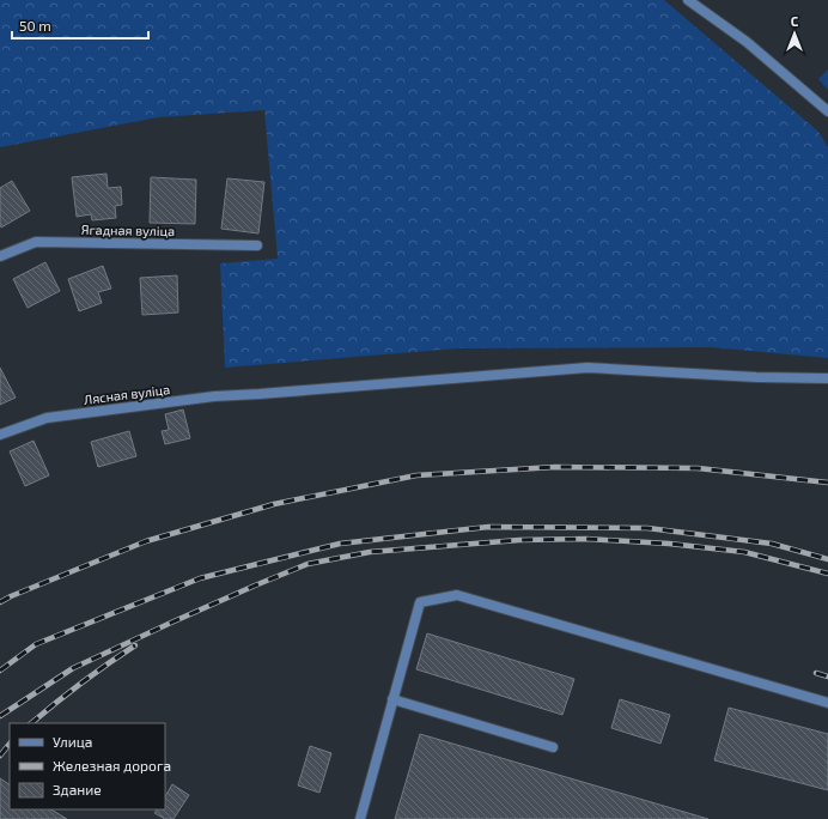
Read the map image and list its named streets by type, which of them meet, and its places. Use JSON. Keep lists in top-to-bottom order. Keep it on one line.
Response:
{"streets":{"street":["Ягадная вуліца","Лясная вуліца"]},"legend":["Улица","Железная дорога","Здание"],"scale_bar":"50 m","north":"top"}
